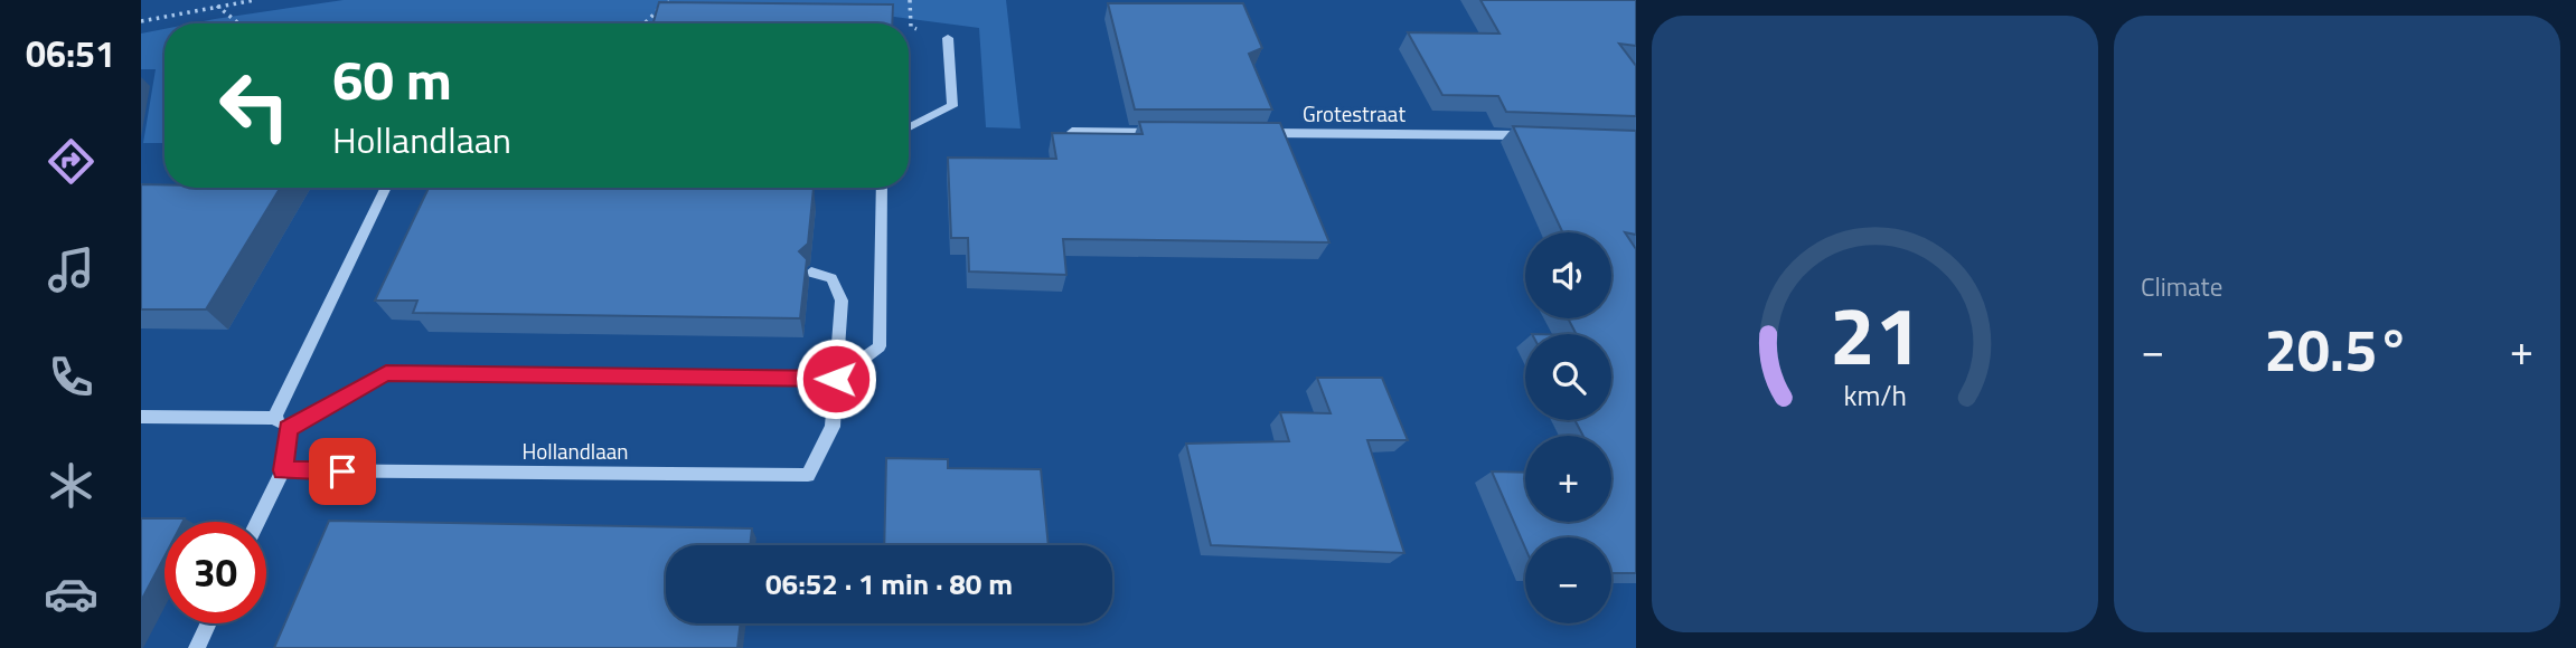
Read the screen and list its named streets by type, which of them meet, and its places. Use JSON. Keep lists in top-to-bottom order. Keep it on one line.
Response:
{"streets":{"street":["Grotestraat","Hollandlaan"]},"page":{"tabs":"06:51","tile":"Climate","turn":["60 m","Hollandlaan"],"map_buttons":["+","−"],"heat":["−","20.5°","+"],"limit":"30","trip":"06:52 · 1 min · 80 m","gauge":["21","km/h"]}}
